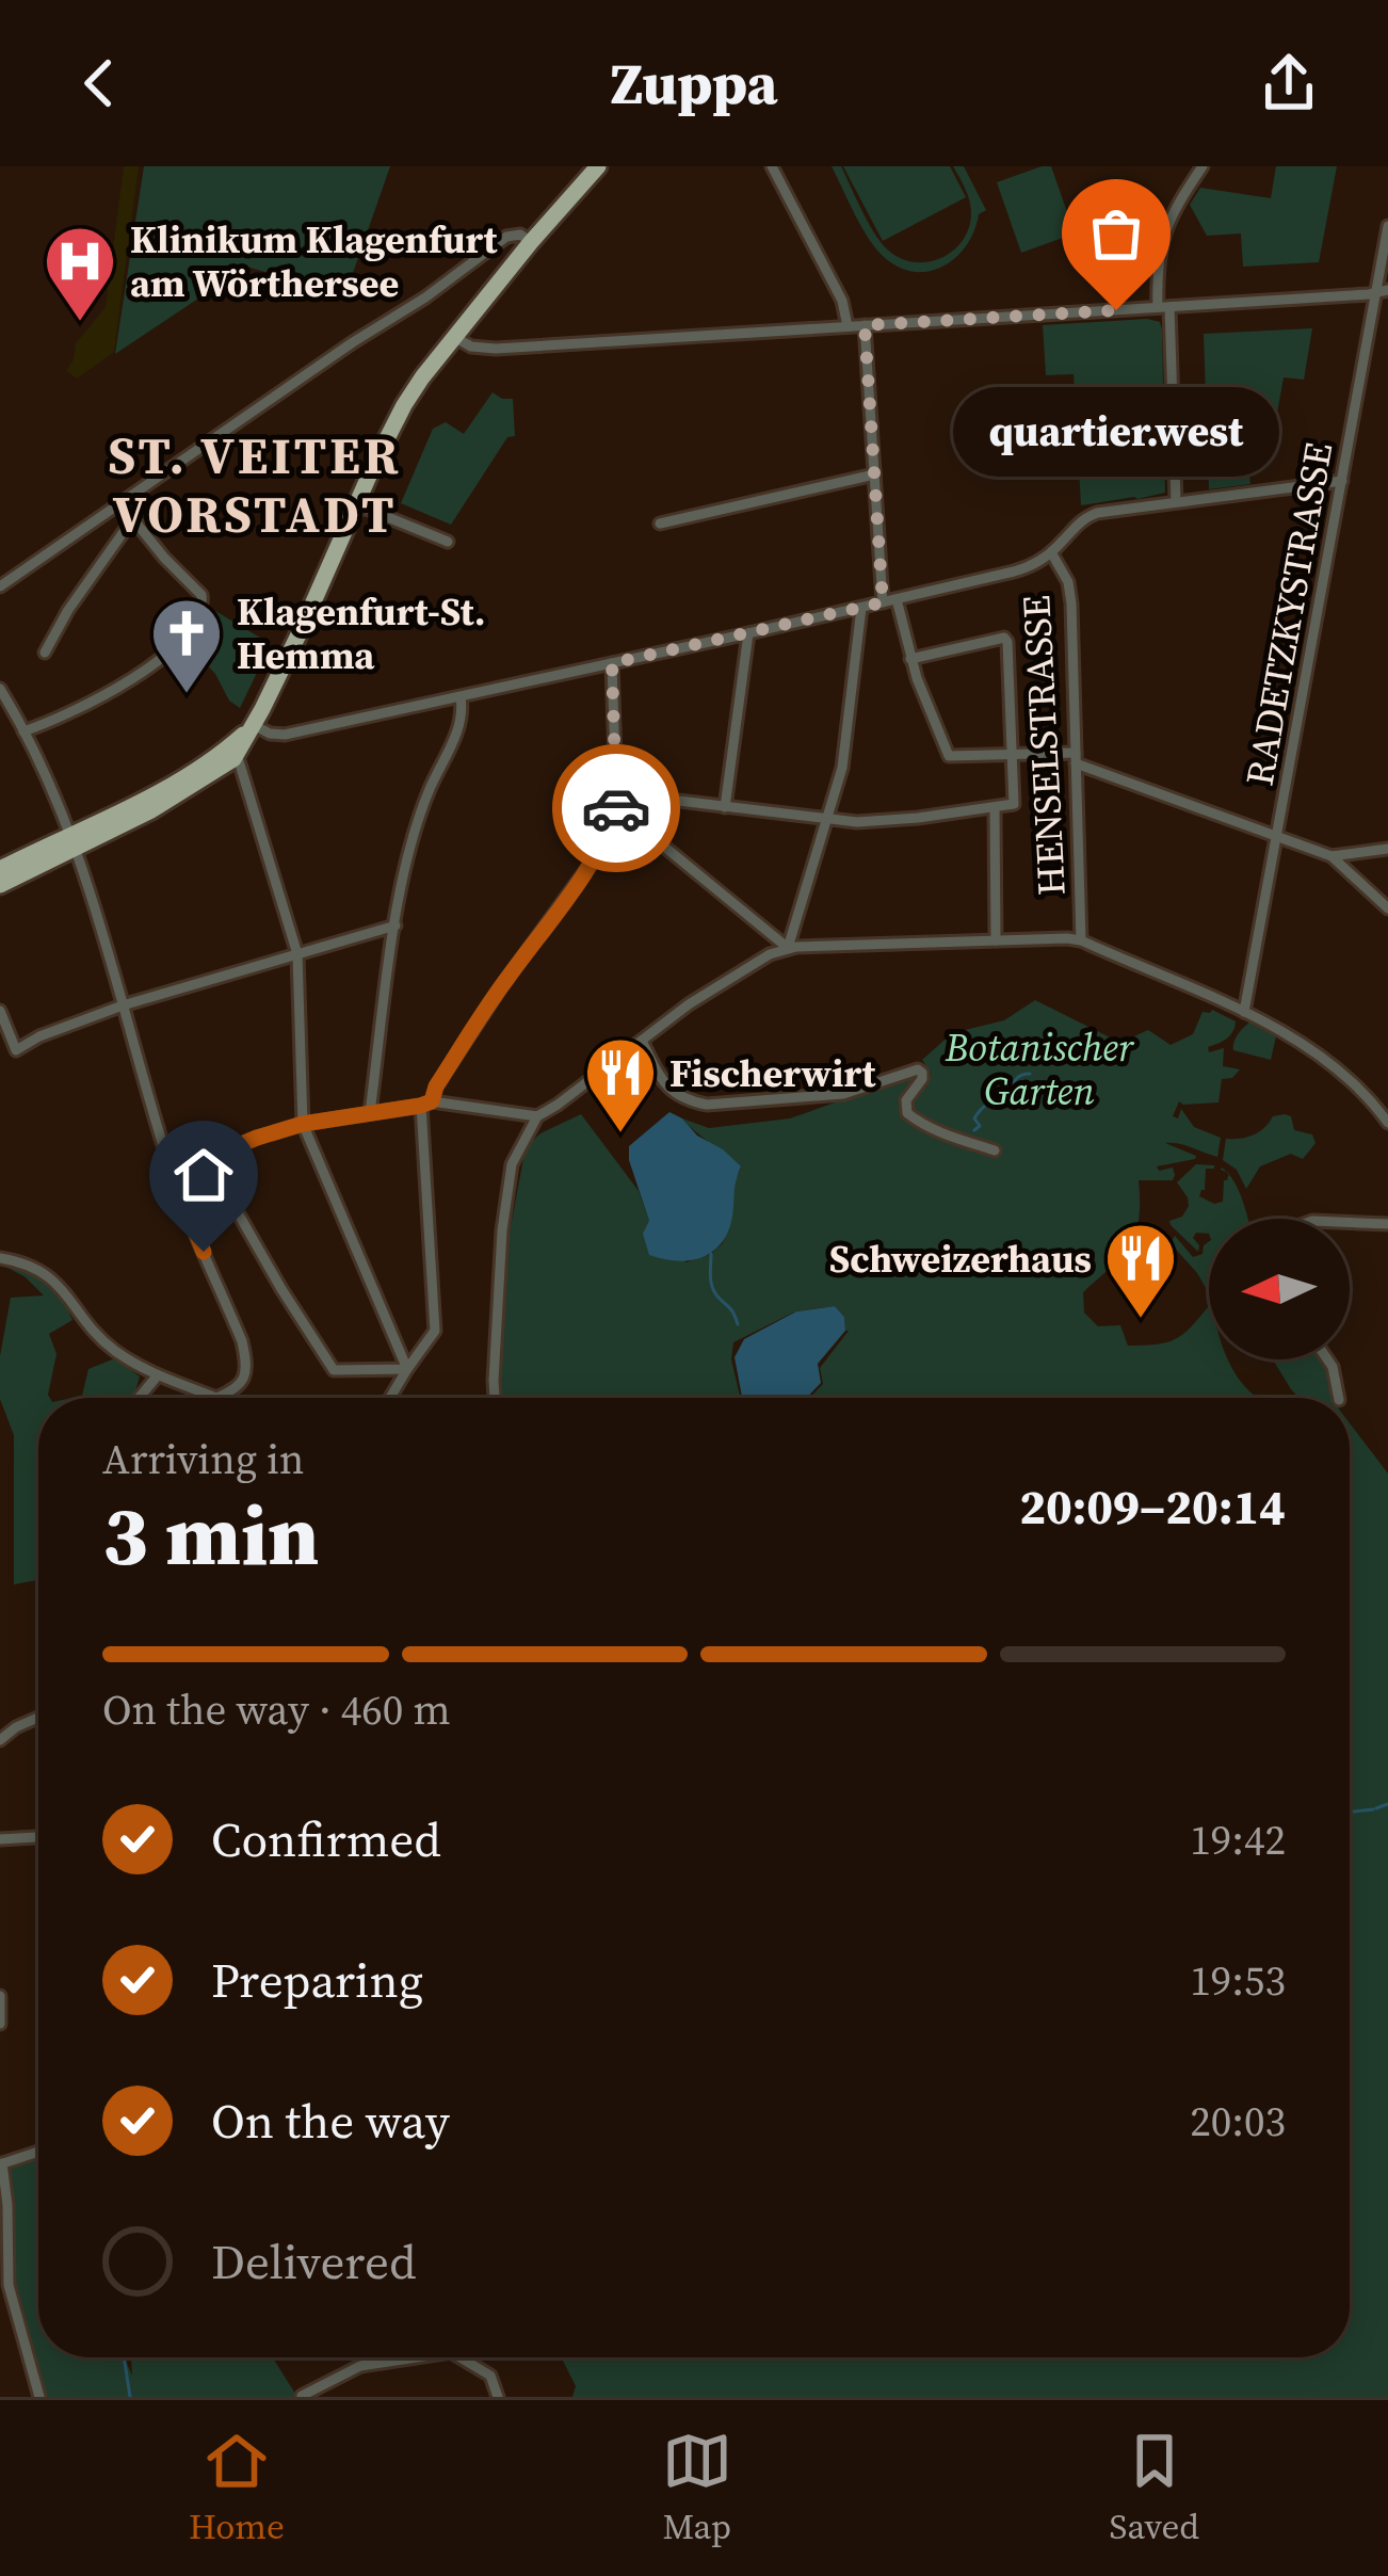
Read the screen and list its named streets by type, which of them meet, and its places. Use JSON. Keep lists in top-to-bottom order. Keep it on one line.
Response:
{"streets":{"street":["RADETZKYSTRASSE","HENSELSTRASSE"]},"districts":["ST. VEITER VORSTADT"],"parks":["Botanischer Garten"],"places":{"other":["quartier.west"],"hospital":["Klinikum Klagenfurt am Wörthersee"],"church":["Klagenfurt-St. Hemma"],"restaurant":["Fischerwirt","Schweizerhaus"]},"north":"left","page":{"header":"Zuppa","bubble":"quartier.west","heading":["3 min","Arriving in","20:09–20:14"],"bar":"On the way · 460 m","list":[["Confirmed","19:42"],["Preparing","19:53"],["On the way","20:03"],"Delivered"],"tabs":["Home","Map","Saved"]}}
